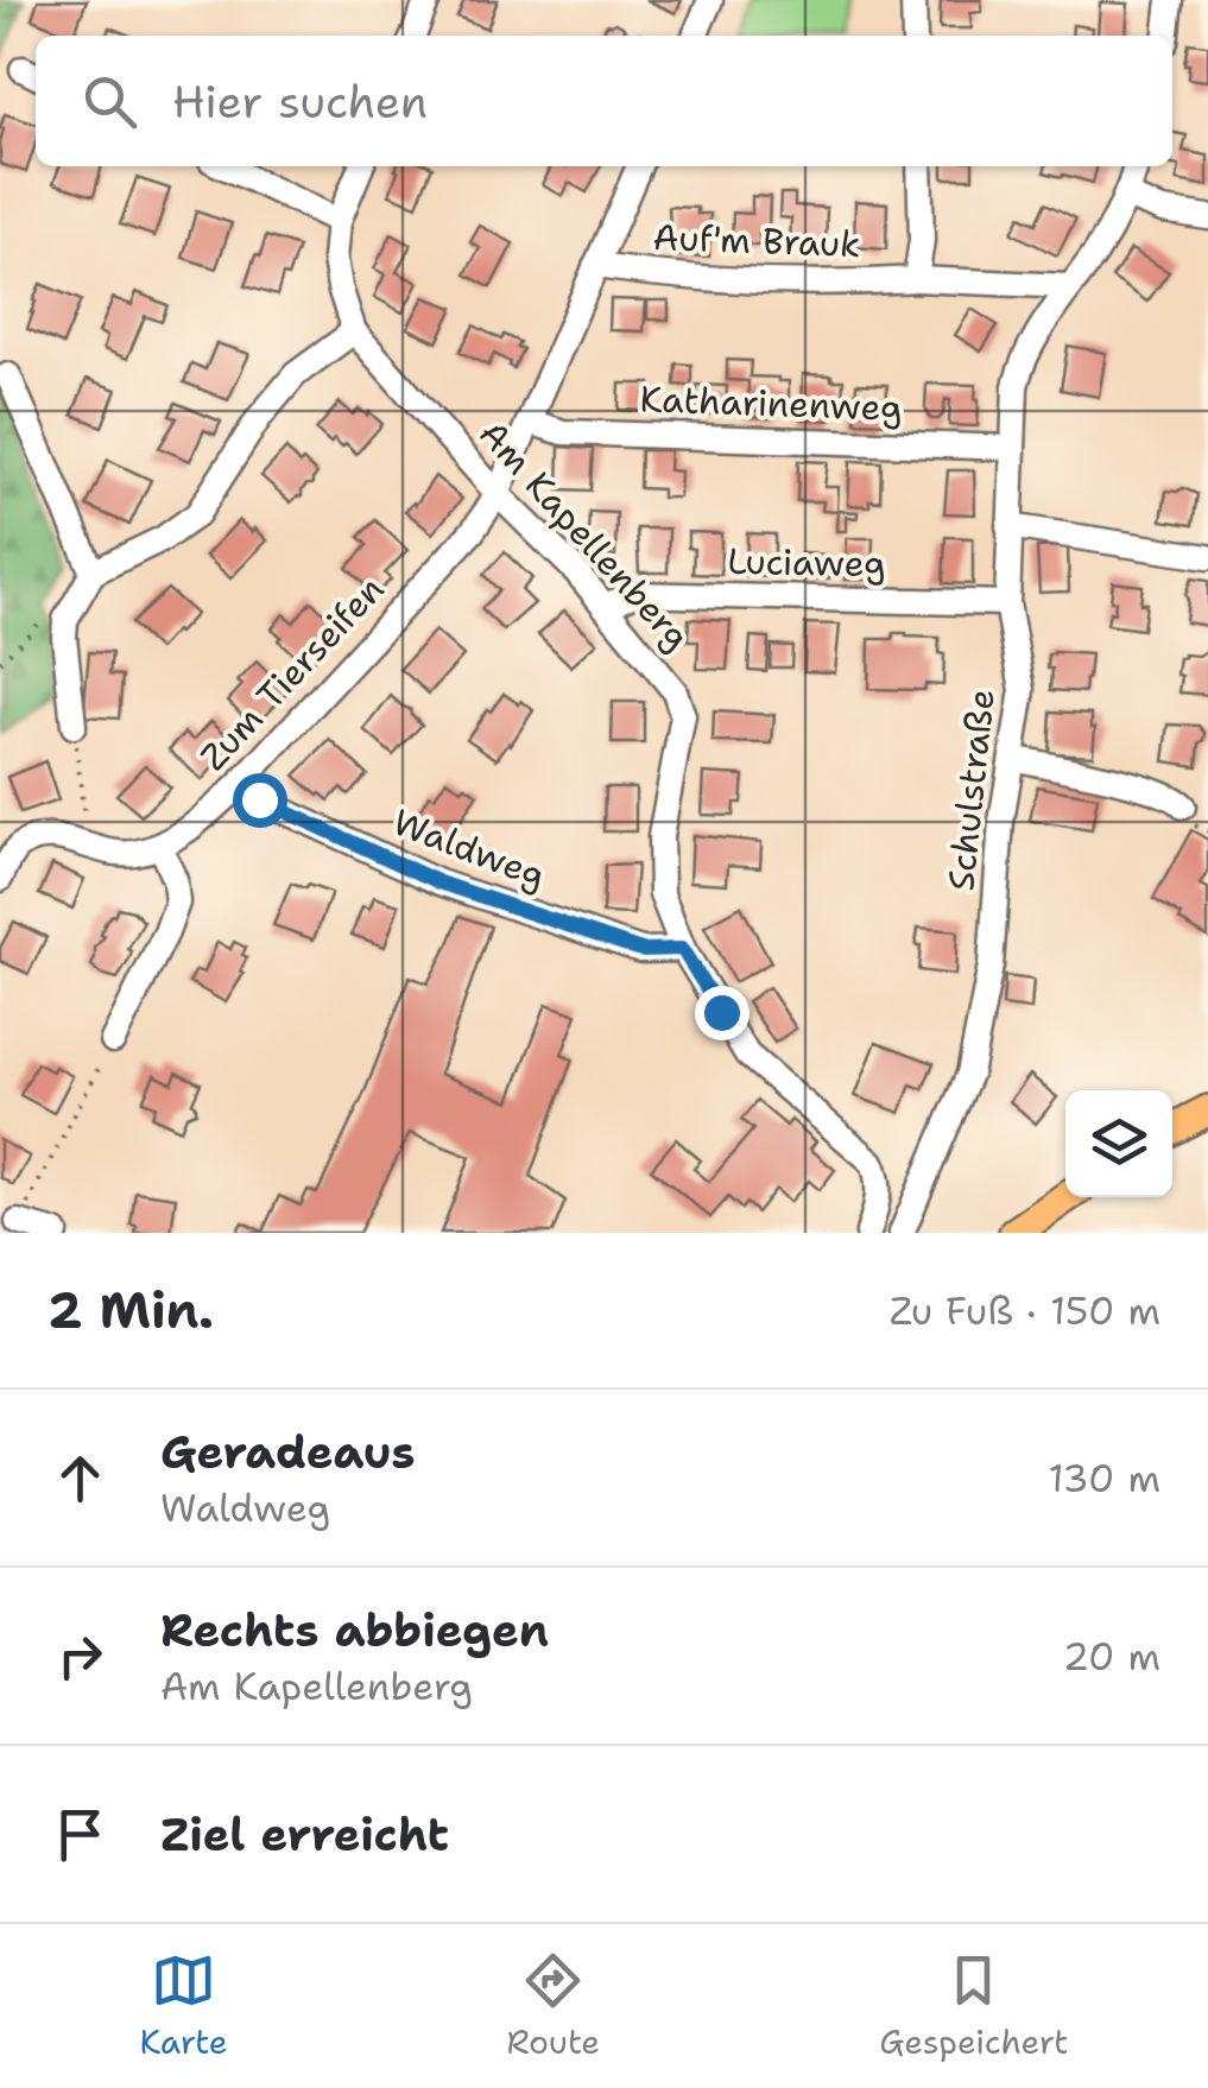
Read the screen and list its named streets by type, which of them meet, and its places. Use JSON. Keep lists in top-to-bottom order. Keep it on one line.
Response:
{"streets":{"street":["Auf'm Brauk","Katharinenweg","Am Kapellenberg","Luciaweg","Zum Tierseifen","Schulstraße","Waldweg"]},"crossings":[["Auf'm Brauk","Zum Tierseifen"],["Auf'm Brauk","Schulstraße"],["Katharinenweg","Zum Tierseifen"],["Katharinenweg","Schulstraße"],["Am Kapellenberg","Luciaweg"],["Am Kapellenberg","Zum Tierseifen"],["Am Kapellenberg","Waldweg"],["Luciaweg","Schulstraße"],["Zum Tierseifen","Waldweg"]],"page":{"search":"Hier suchen","heading":["2 Min.","Zu Fuß · 150 m"],"list":[["Geradeaus","Waldweg","130 m"],["Rechts abbiegen","Am Kapellenberg","20 m"],"Ziel erreicht"],"nav":["Karte","Route","Gespeichert"]}}
